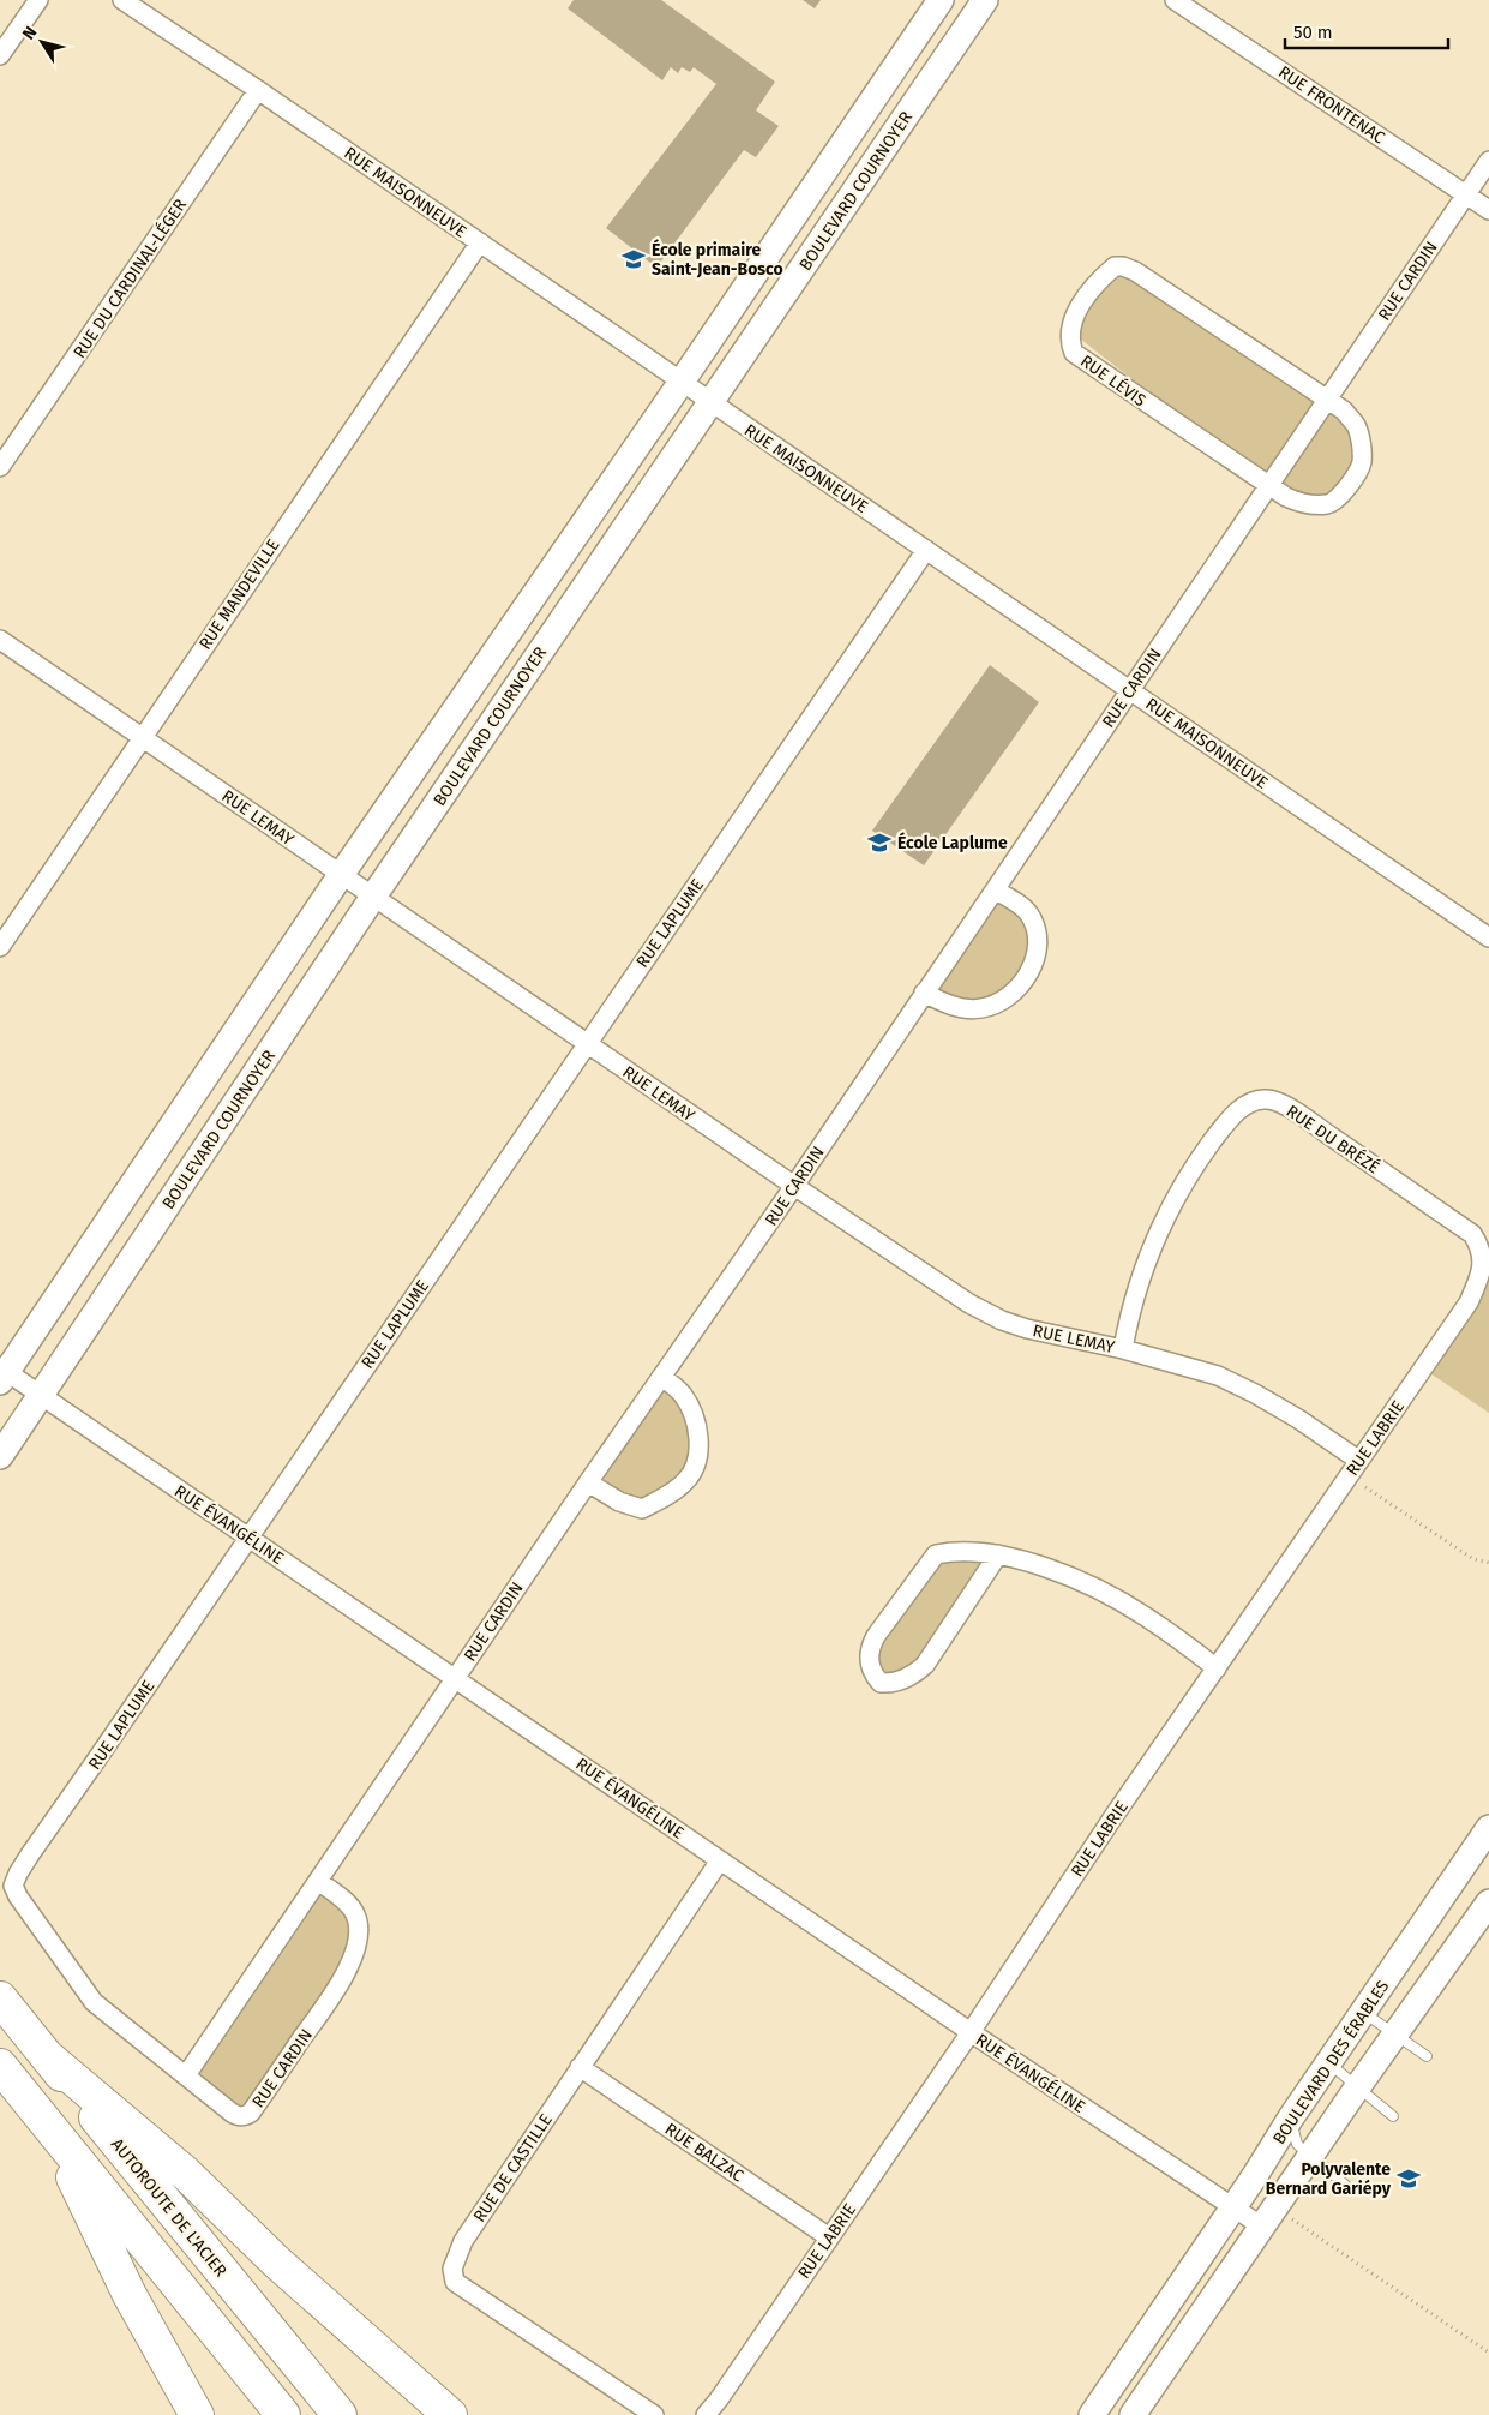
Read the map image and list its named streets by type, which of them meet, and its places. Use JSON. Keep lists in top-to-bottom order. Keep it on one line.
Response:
{"streets":{"highway":["AUTOROUTE DE L'ACIER"],"street":["RUE FRONTENAC","BOULEVARD COURNOYER","RUE MAISONNEUVE","RUE DU CARDINAL-LÉGER","RUE CARDIN","RUE LÉVIS","RUE MANDEVILLE","RUE LEMAY","RUE LAPLUME","RUE DU BRÉZÉ","RUE LABRIE","RUE ÉVANGÉLINE","BOULEVARD DES ÉRABLES","RUE BALZAC","RUE DE CASTILLE"]},"crossings":[["RUE FRONTENAC","RUE CARDIN"],["BOULEVARD COURNOYER","RUE MAISONNEUVE"],["BOULEVARD COURNOYER","RUE LEMAY"],["BOULEVARD COURNOYER","RUE ÉVANGÉLINE"],["RUE MAISONNEUVE","RUE DU CARDINAL-LÉGER"],["RUE MAISONNEUVE","RUE CARDIN"],["RUE MAISONNEUVE","RUE MANDEVILLE"],["RUE MAISONNEUVE","RUE LAPLUME"],["RUE CARDIN","RUE LÉVIS"],["RUE CARDIN","RUE LEMAY"],["RUE CARDIN","RUE LAPLUME"],["RUE CARDIN","RUE ÉVANGÉLINE"],["RUE MANDEVILLE","RUE LEMAY"],["RUE LEMAY","RUE LAPLUME"],["RUE LEMAY","RUE DU BRÉZÉ"],["RUE LEMAY","RUE LABRIE"],["RUE LAPLUME","RUE ÉVANGÉLINE"],["RUE DU BRÉZÉ","RUE LABRIE"],["RUE LABRIE","RUE ÉVANGÉLINE"],["RUE LABRIE","RUE BALZAC"],["RUE ÉVANGÉLINE","BOULEVARD DES ÉRABLES"],["RUE ÉVANGÉLINE","RUE DE CASTILLE"],["RUE BALZAC","RUE DE CASTILLE"]],"places":{"school or university":["École primaire Saint-Jean-Bosco","École Laplume","Polyvalente Bernard Gariépy"]},"scale_bar":"50 m","north":"top left"}
